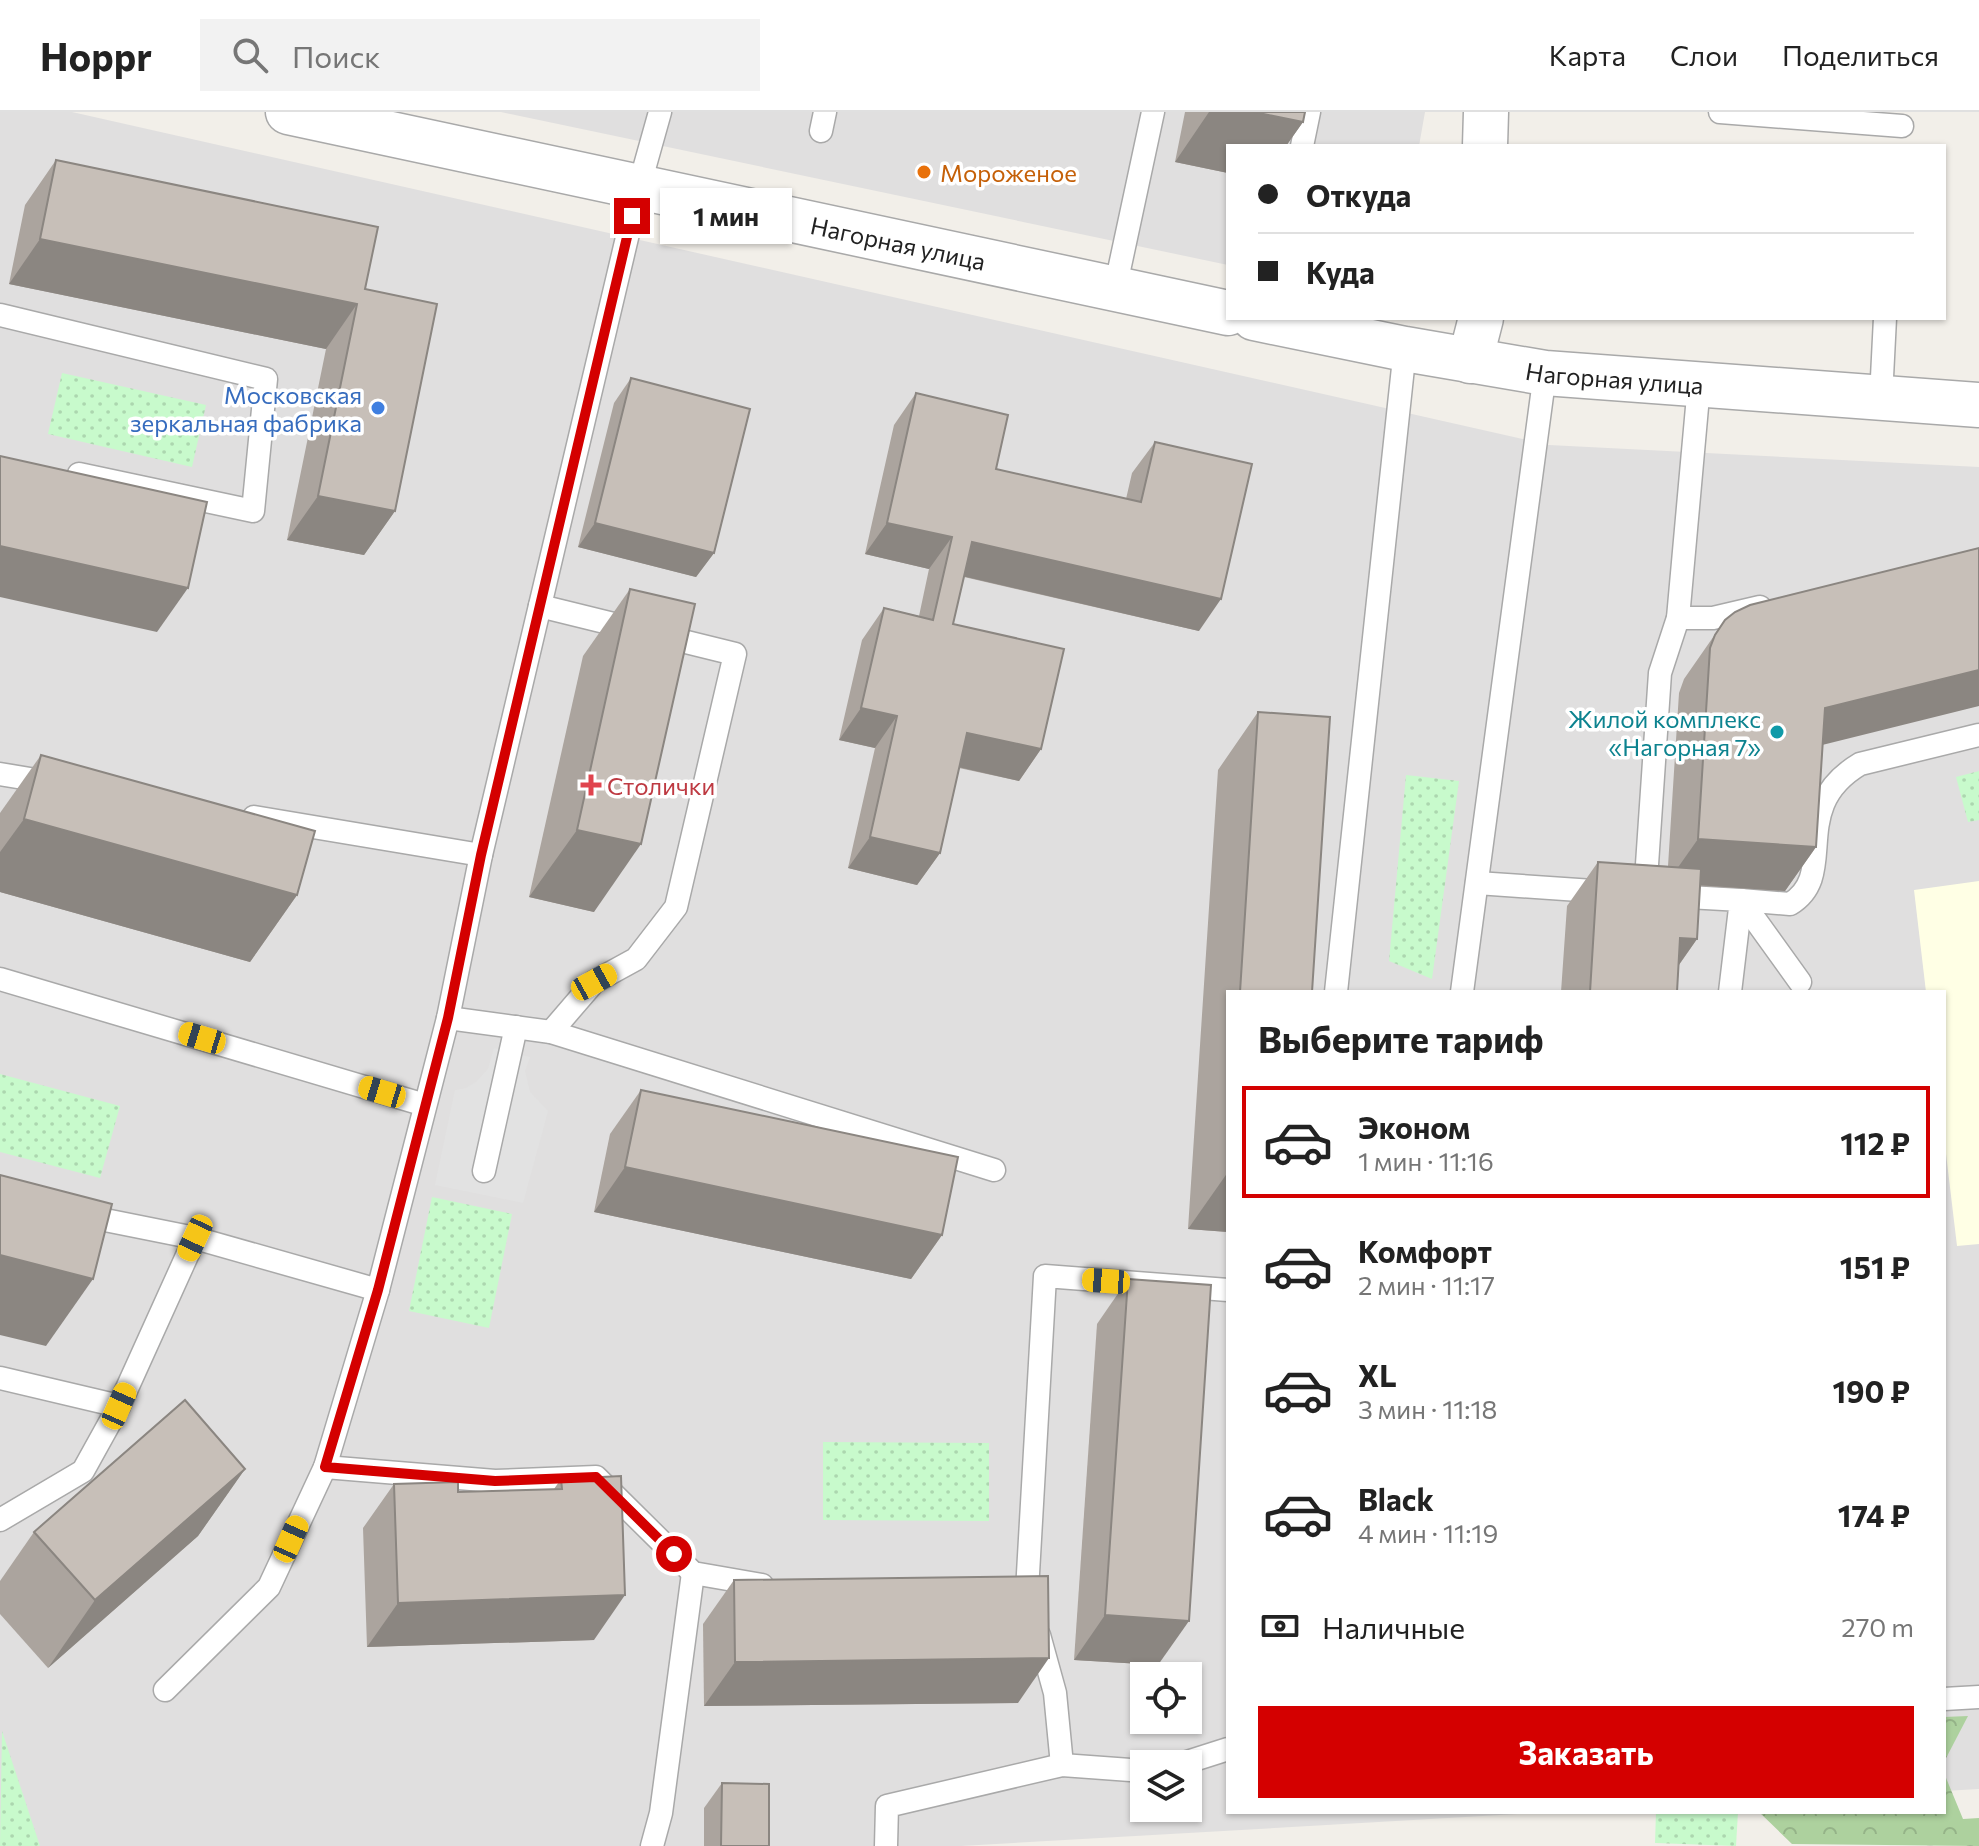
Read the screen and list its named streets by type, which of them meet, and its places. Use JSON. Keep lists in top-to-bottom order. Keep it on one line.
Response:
{"streets":{"street":["Нагорная улица"]},"places":{"other":["Мороженое","Московская зеркальная фабрика","Жилой комплекс «Нагорная 7»"],"health":["Столички"]},"page":{"header":"Hoppr","search":"Поиск","nav":["Карта","Слои","Поделиться"],"banner":["Откуда","Куда"],"bubble":"1 мин","heading":"Выберите тариф","list":[{"name":"Эконом","note":"1 мин · 11:16","value":"112 ₽"},{"name":"Комфорт","note":"2 мин · 11:17","value":"151 ₽"},{"name":"XL","note":"3 мин · 11:18","value":"190 ₽"},{"name":"Black","note":"4 мин · 11:19","value":"174 ₽"}],"pay":["Наличные","270 m"],"buttons":"Заказать"}}
